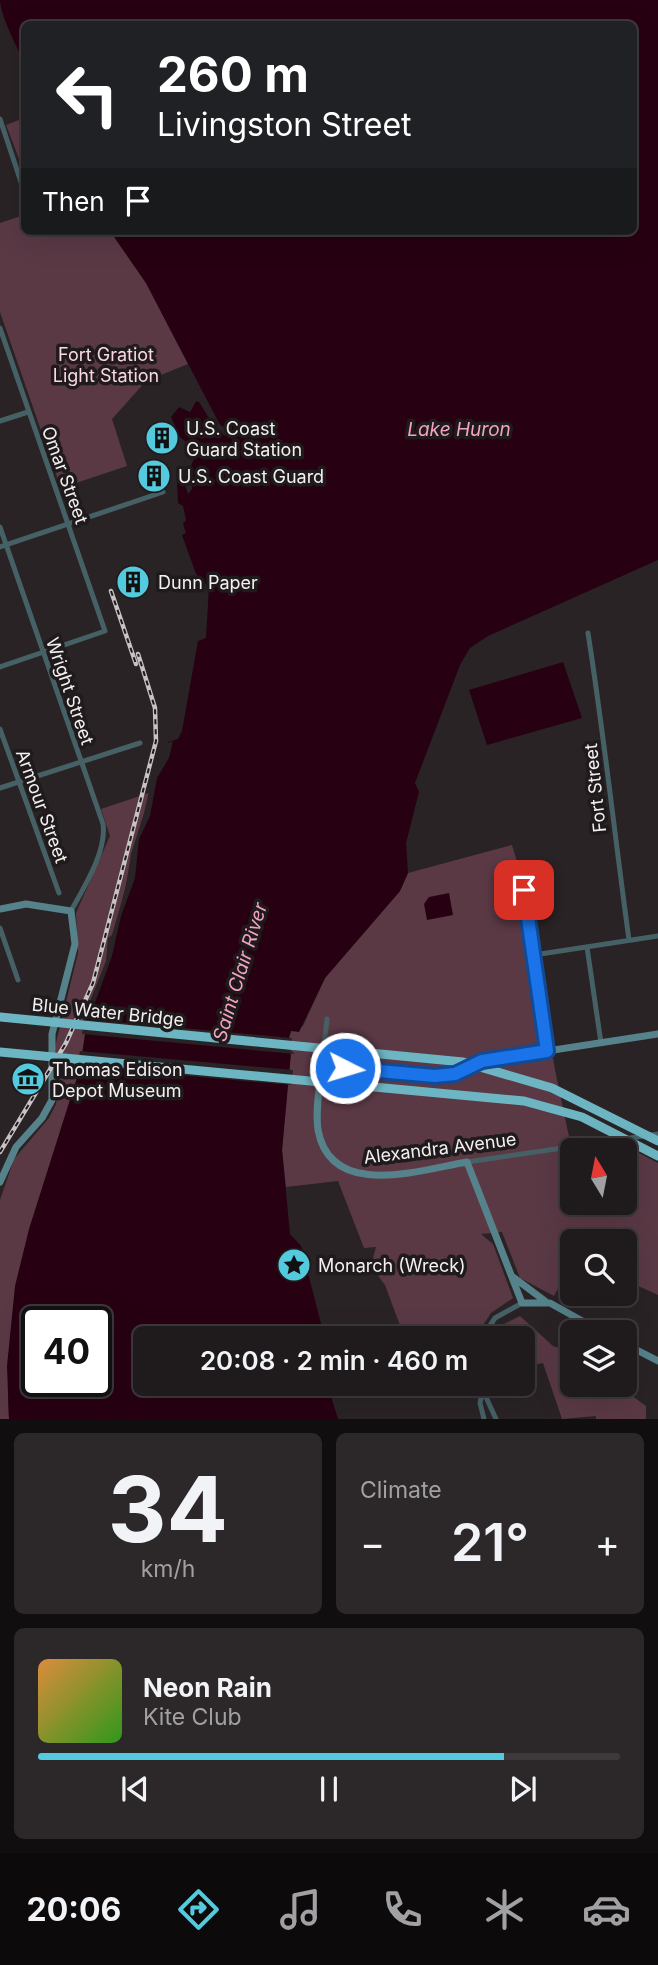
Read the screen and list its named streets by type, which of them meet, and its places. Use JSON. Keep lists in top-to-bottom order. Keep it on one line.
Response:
{"streets":{"highway":["Blue Water Bridge"],"street":["Omar Street","Wright Street","Fort Street","Armour Street","Alexandra Avenue"]},"crossings":[["Omar Street","Wright Street"]],"water":["Lake Huron","Saint Clair River"],"parks":["Fort Gratiot Light Station"],"places":{"building":["U.S. Coast Guard Station","U.S. Coast Guard","Dunn Paper"],"museum":["Thomas Edison Depot Museum"],"place":["Monarch (Wreck)"]},"north":"top","page":{"turn":["260 m","Livingston Street"],"then":"Then","limit":"40","trip":"20:08 · 2 min · 460 m","tile":[["34","km/h"],"Climate"],"heat":["−","21°","+"],"song":["Neon Rain","Kite Club"],"tabs":"20:06"}}
